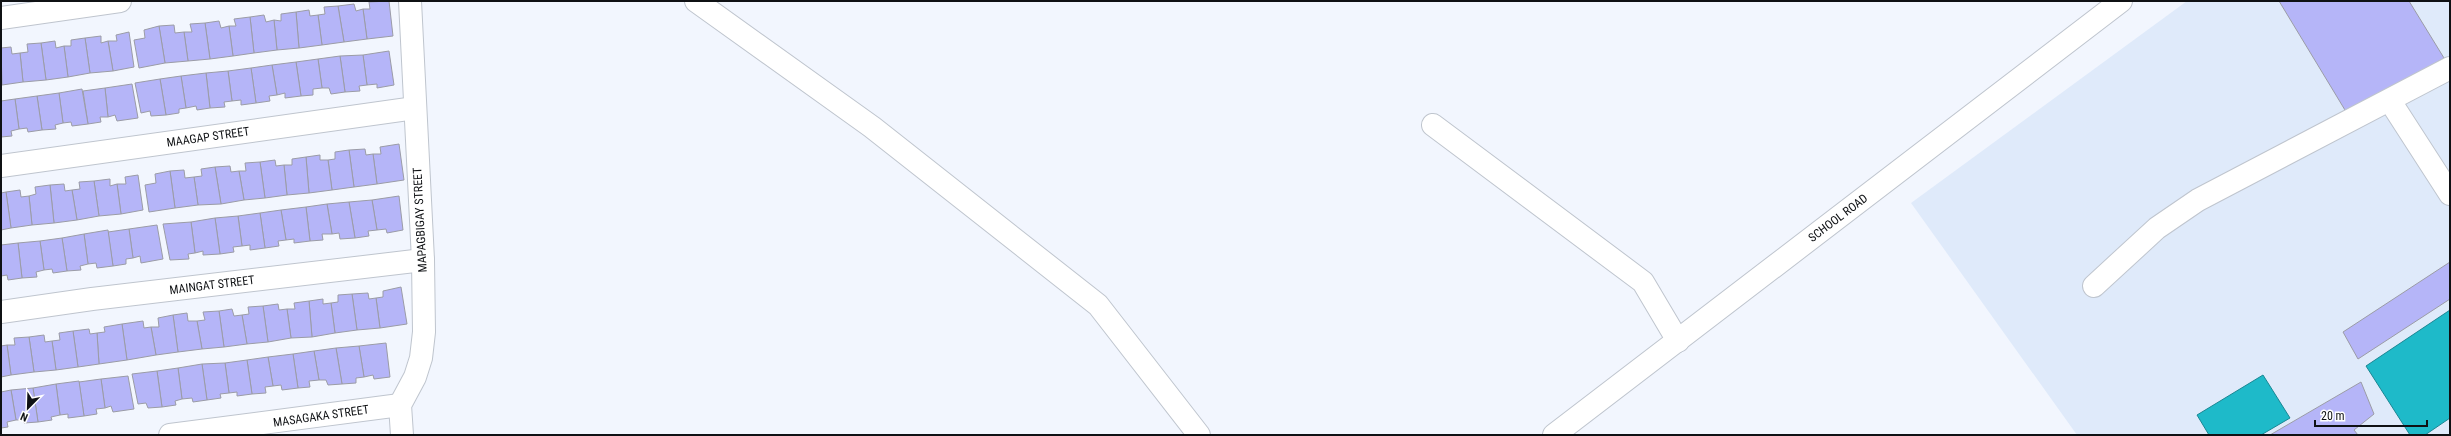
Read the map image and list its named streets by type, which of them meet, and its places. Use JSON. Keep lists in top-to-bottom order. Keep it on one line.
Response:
{"streets":{"street":["MAAGAP STREET","SCHOOL ROAD","MAPAGBIGAY STREET","MAINGAT STREET","MASAGAKA STREET"]},"crossings":[["MAAGAP STREET","MAPAGBIGAY STREET"],["MAPAGBIGAY STREET","MAINGAT STREET"],["MAPAGBIGAY STREET","MASAGAKA STREET"]],"scale_bar":"20 m","north":"bottom left"}
